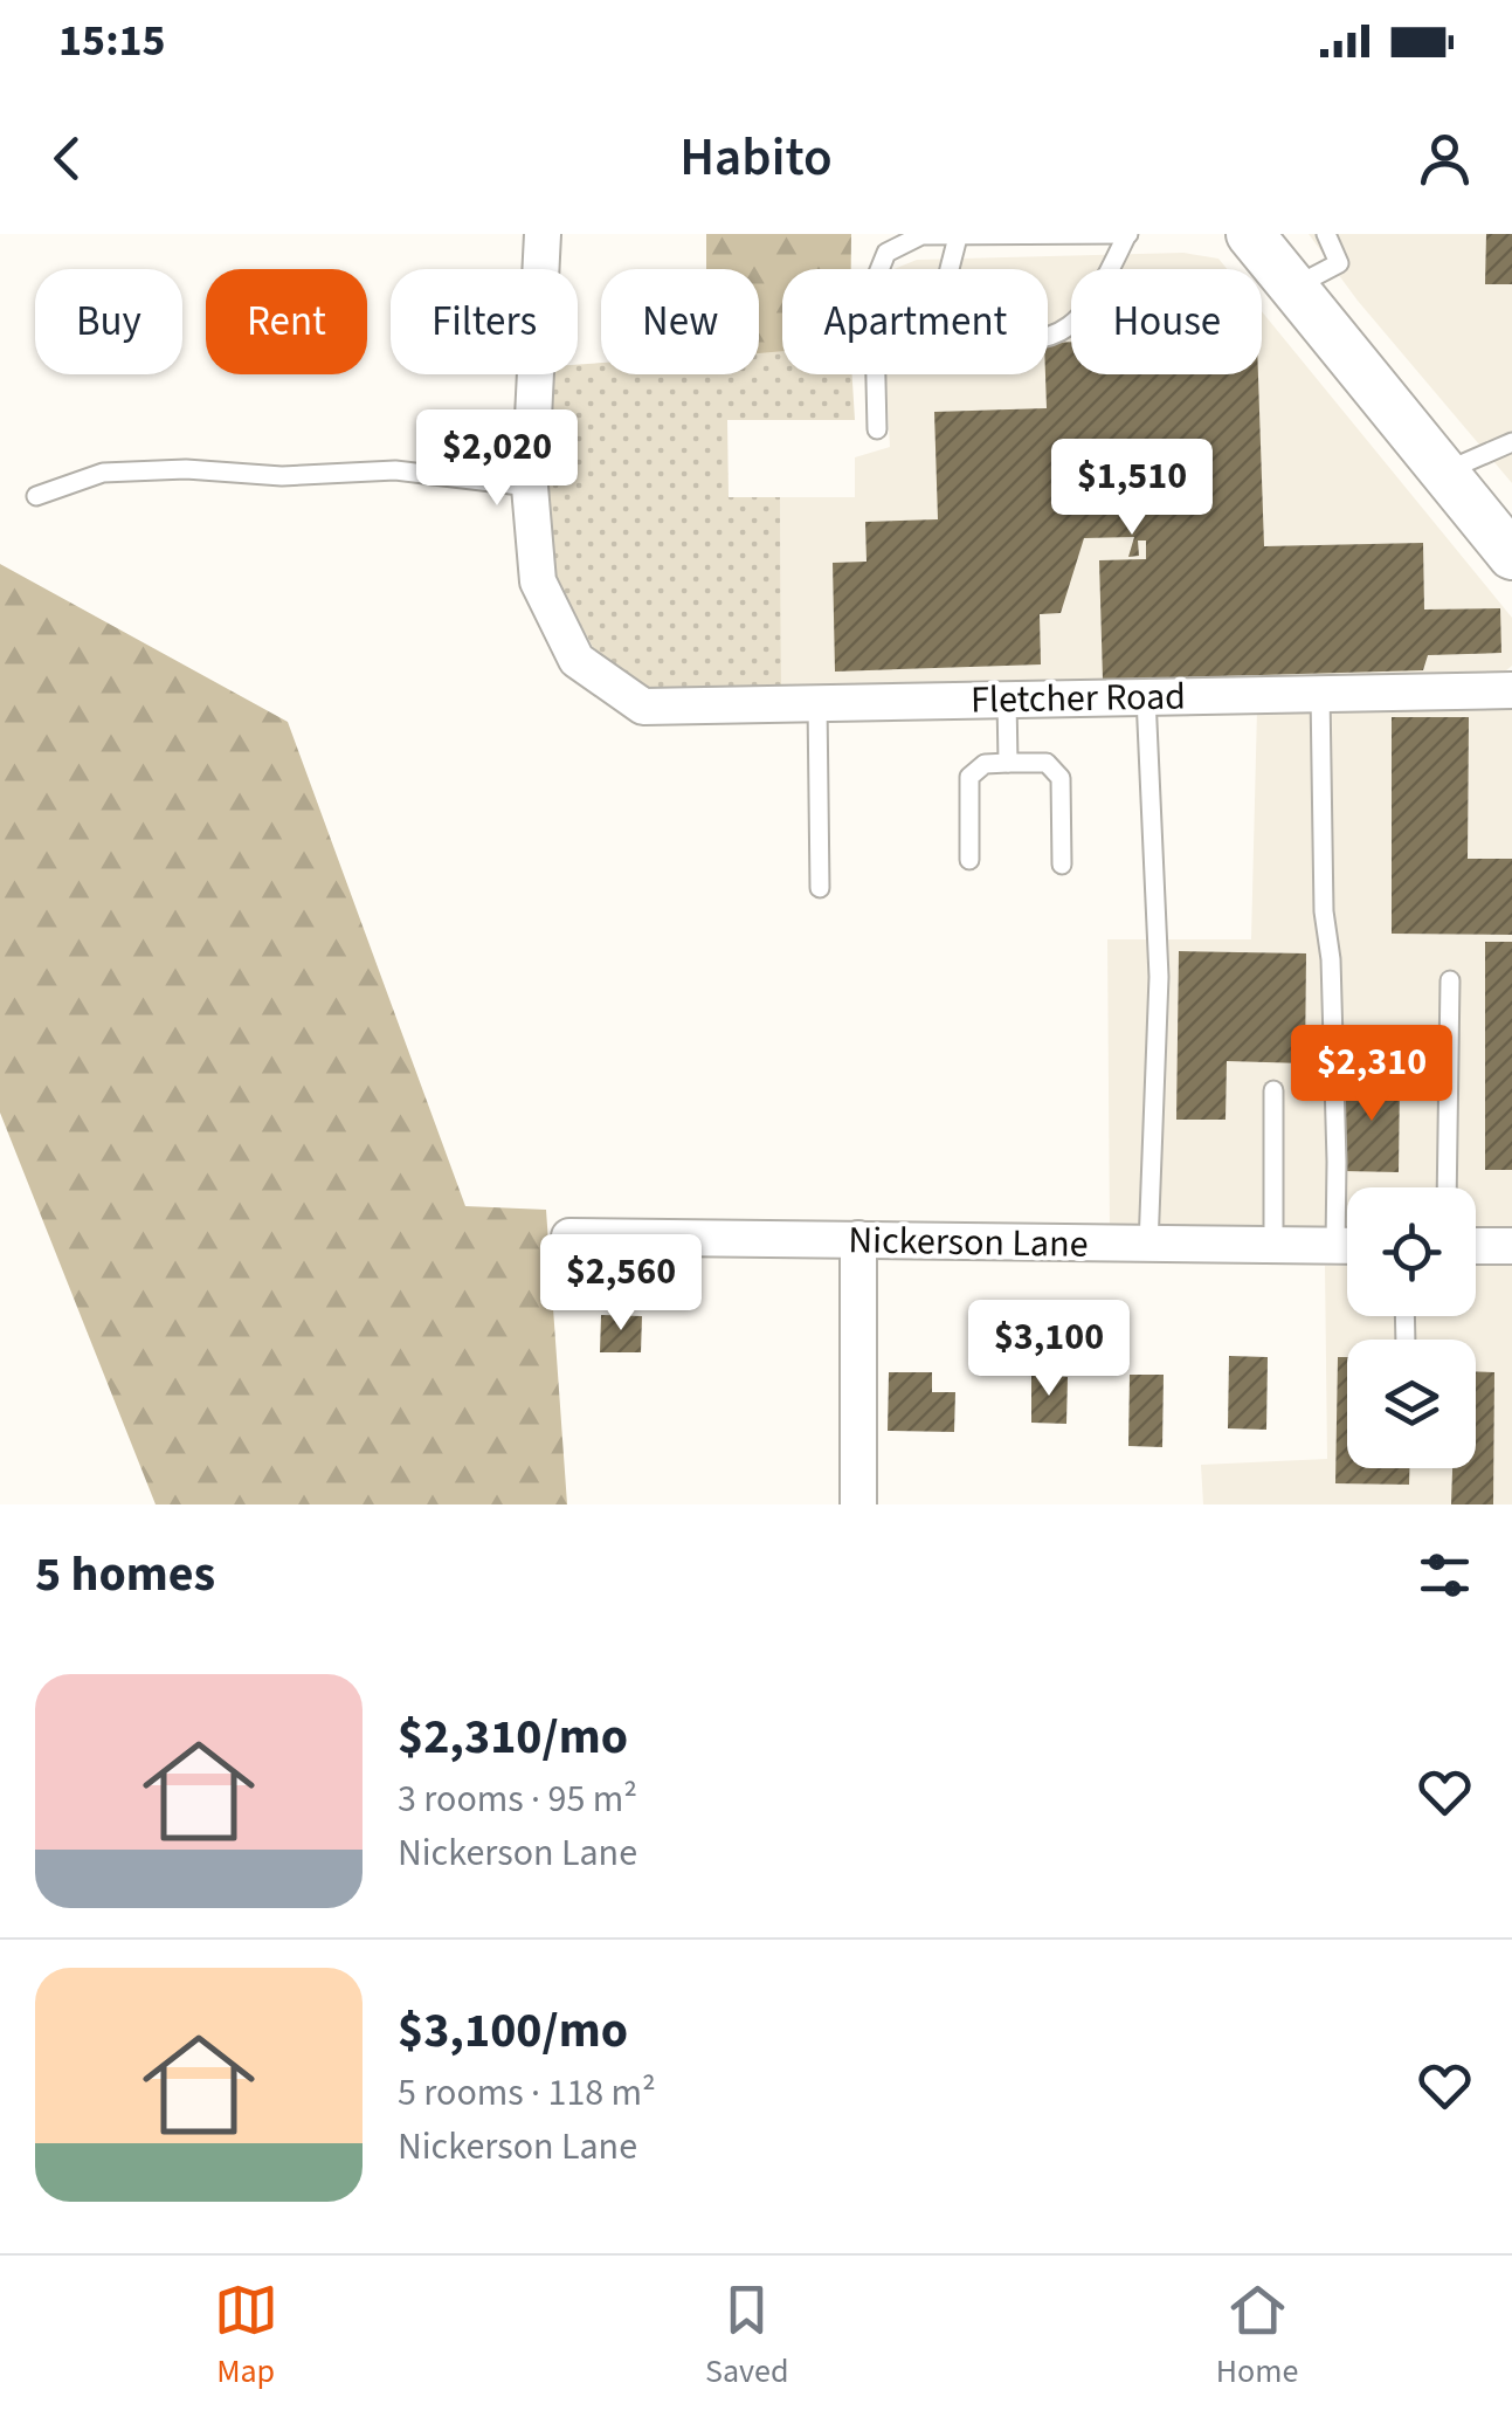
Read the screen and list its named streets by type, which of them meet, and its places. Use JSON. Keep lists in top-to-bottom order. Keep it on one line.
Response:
{"streets":{"street":["Fletcher Road","Nickerson Lane"]},"page":{"status":"15:15","header":"Habito","chip":["Buy","Rent","Filters","New","Apartment","House"],"price":["$2,020","$1,510","$2,310","$2,560","$3,100"],"heading":"5 homes","list":[{"name":"$2,310/mo","note":"3 rooms · 95 m² · Nickerson Lane"},{"name":"$3,100/mo","note":"5 rooms · 118 m² · Nickerson Lane"}],"tabs":["Map","Saved","Home"]}}
